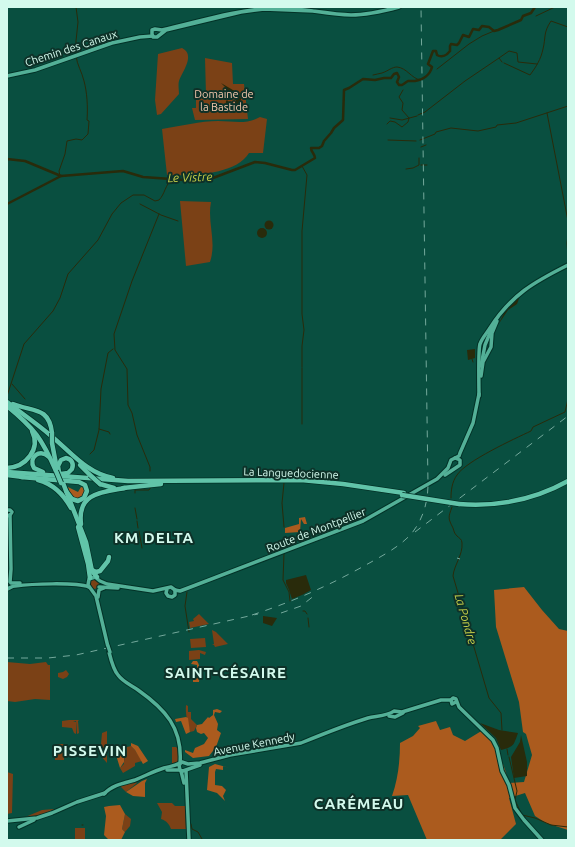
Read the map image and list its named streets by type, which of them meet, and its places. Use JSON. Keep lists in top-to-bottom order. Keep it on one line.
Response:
{"streets":{"highway":["La Languedocienne"],"main road":["Chemin des Canaux","Route de Montpellier","Avenue Kennedy"]},"districts":["KM DELTA","SAINT-CÉSAIRE","PISSEVIN","CARÉMEAU"],"water":["Le Vistre","La Pondre"],"parks":["Domaine de la Bastide"]}
